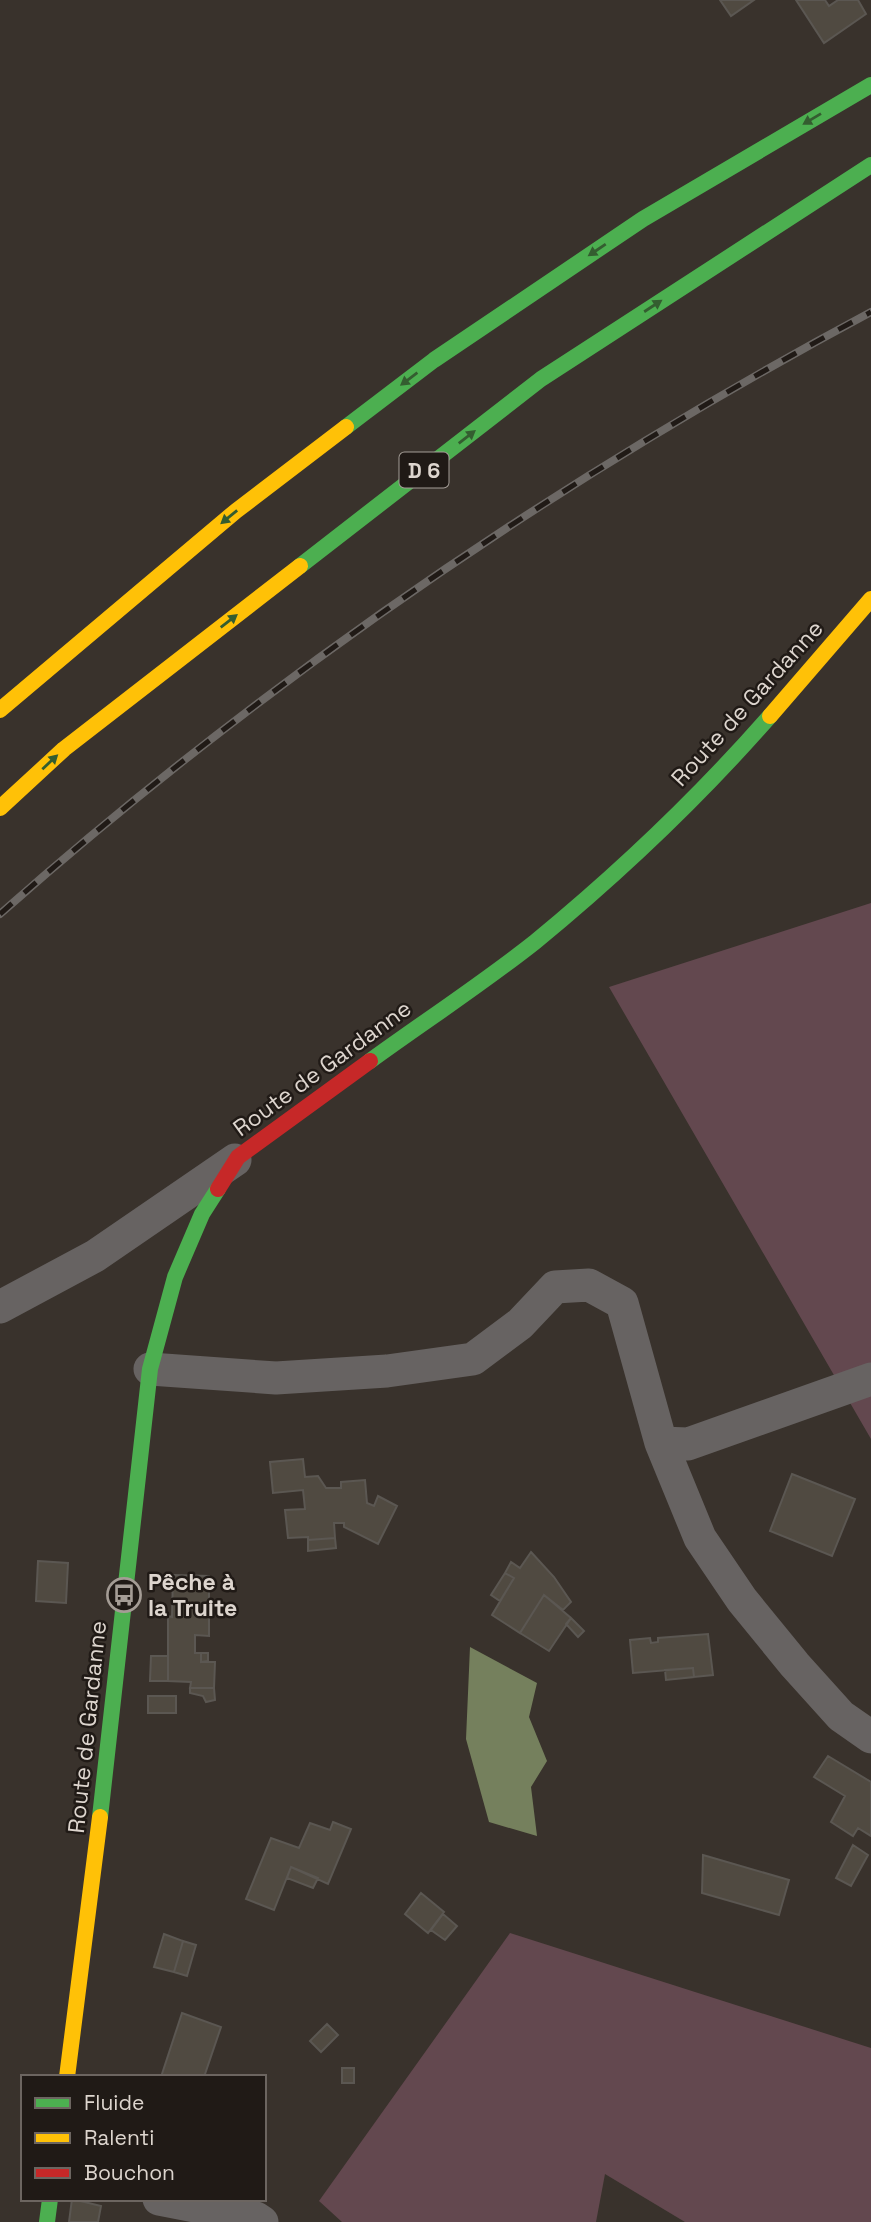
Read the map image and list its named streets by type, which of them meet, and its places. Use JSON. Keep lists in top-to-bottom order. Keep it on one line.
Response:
{"streets":{"main road":["D 6","Route de Gardanne"]},"places":{"bus stop":["Pêche à la Truite"]},"legend":["Fluide","Ralenti","Bouchon"]}
